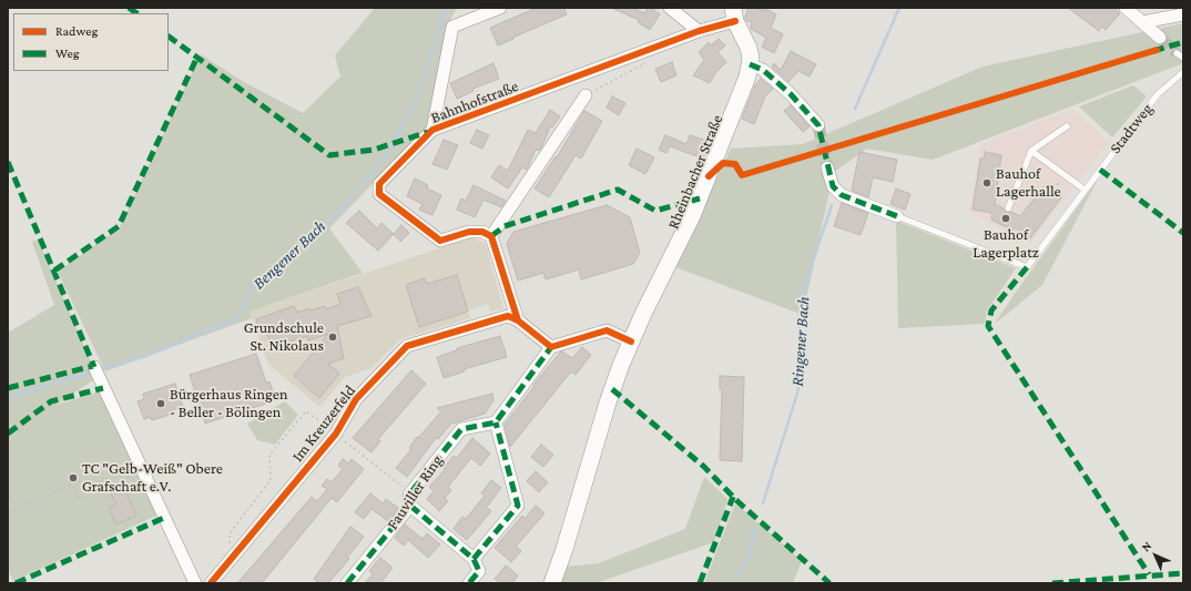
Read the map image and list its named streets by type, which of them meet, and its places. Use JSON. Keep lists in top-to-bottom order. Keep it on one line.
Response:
{"streets":{"main road":["Rheinbacher Straße"],"street":["Bahnhofstraße","Im Kreuzerfeld","Fauviller Ring"],"lane":["Stadtweg"]},"crossings":[["Bahnhofstraße","Rheinbacher Straße"]],"water":["Bengener Bach","Ringener Bach"],"places":["Bauhof Lagerhalle","Bauhof Lagerplatz","Grundschule St. Nikolaus","Bürgerhaus Ringen - Beller - Bölingen","TC \"Gelb-Weiß\" Obere Grafschaft e.V."],"legend":["Radweg","Weg"],"north":"top left"}
